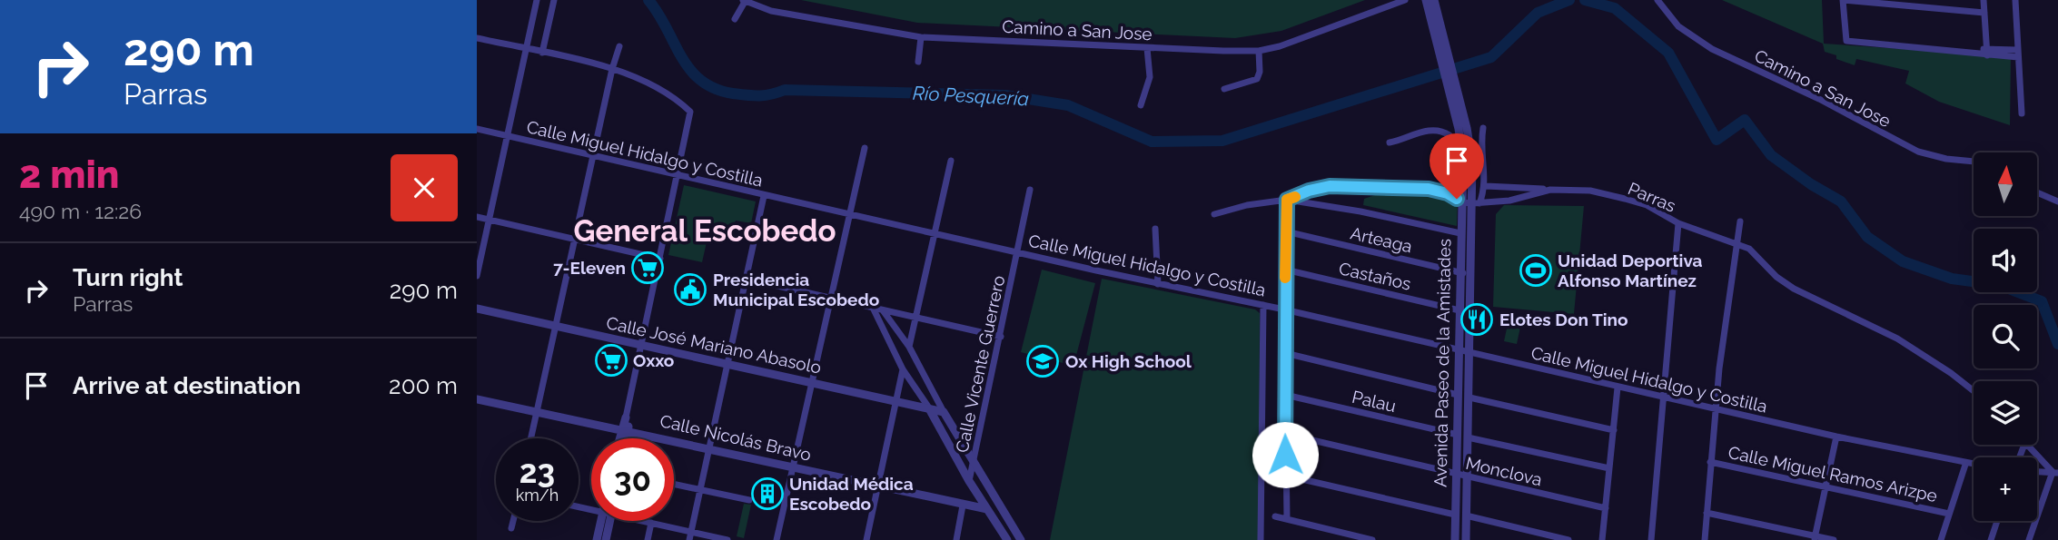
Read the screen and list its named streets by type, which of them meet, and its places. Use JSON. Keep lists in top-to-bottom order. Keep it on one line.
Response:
{"streets":{"street":["Camino a San Jose","Calle Miguel Hidalgo y Costilla","Parras","Arteaga","Castaños","Calle José Mariano Abasolo","Avenida Paseo de la Amistades","Calle Vicente Guerrero","Palau","Calle Nicolás Bravo","Monclova","Calle Miguel Ramos Arizpe"]},"crossings":[["Calle Miguel Hidalgo y Costilla","Avenida Paseo de la Amistades"],["Calle Miguel Hidalgo y Costilla","Calle Vicente Guerrero"],["Parras","Avenida Paseo de la Amistades"],["Arteaga","Avenida Paseo de la Amistades"],["Castaños","Avenida Paseo de la Amistades"],["Avenida Paseo de la Amistades","Palau"],["Avenida Paseo de la Amistades","Monclova"]],"districts":["General Escobedo"],"water":["Río Pesquería"],"places":{"supermarket":["7-Eleven","Oxxo"],"sports":["Unidad Deportiva Alfonso Martínez"],"public building":["Presidencia Municipal Escobedo"],"restaurant":["Elotes Don Tino"],"school or university":["Ox High School"],"building":["Unidad Médica Escobedo"]},"north":"top","page":{"turn":["290 m","Parras"],"heading":["2 min","490 m · 12:26"],"map_buttons":"+","list":[{"name":"Turn right","note":"Parras","value":"290 m"},{"name":"Arrive at destination","value":"200 m"}],"speed":"23 km/h","limit":"30"}}
